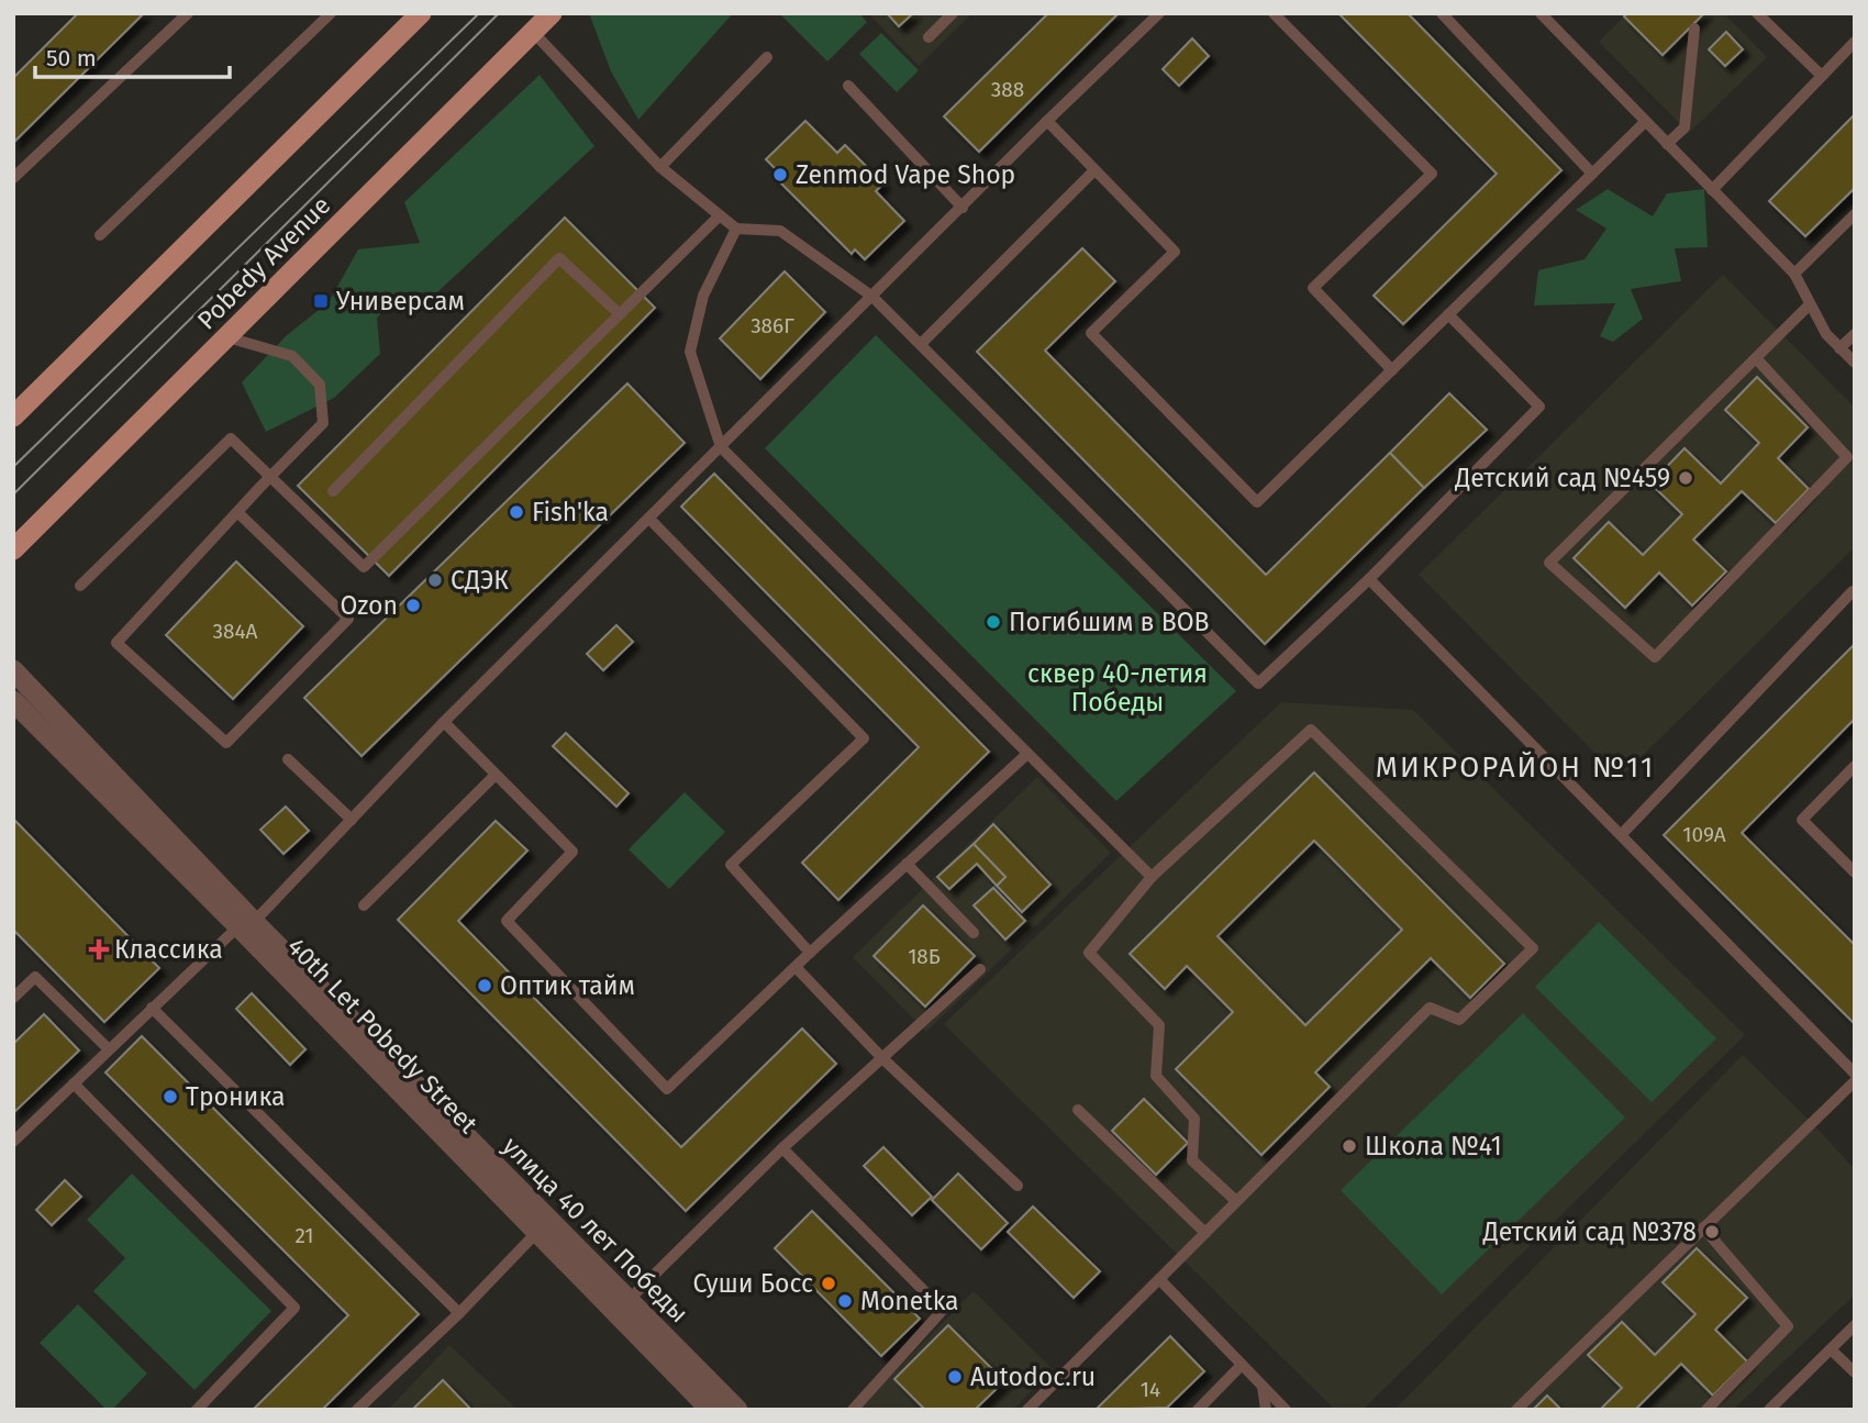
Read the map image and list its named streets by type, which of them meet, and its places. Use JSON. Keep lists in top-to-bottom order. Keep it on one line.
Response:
{"streets":{"main road":["Pobedy Avenue"],"street":["40th Let Pobedy Street","улица 40 лет Победы"]},"crossings":[["40th Let Pobedy Street","улица 40 лет Победы"]],"districts":["МИКРОРАЙОН №11"],"parks":["сквер 40-летия Победы"],"places":{"other":["Zenmod Vape Shop","Детский сад №459","Fish'ka","СДЭК","Ozon","Погибшим в ВОВ","Оптик тайм","Троника","Школа №41","Детский сад №378","Суши Босс","Monetka","Autodoc.ru"],"transit":["Универсам"],"health":["Классика"]},"house_numbers":["388","386Г","384А","109А","18Б","21","14"],"scale_bar":"50 m"}
